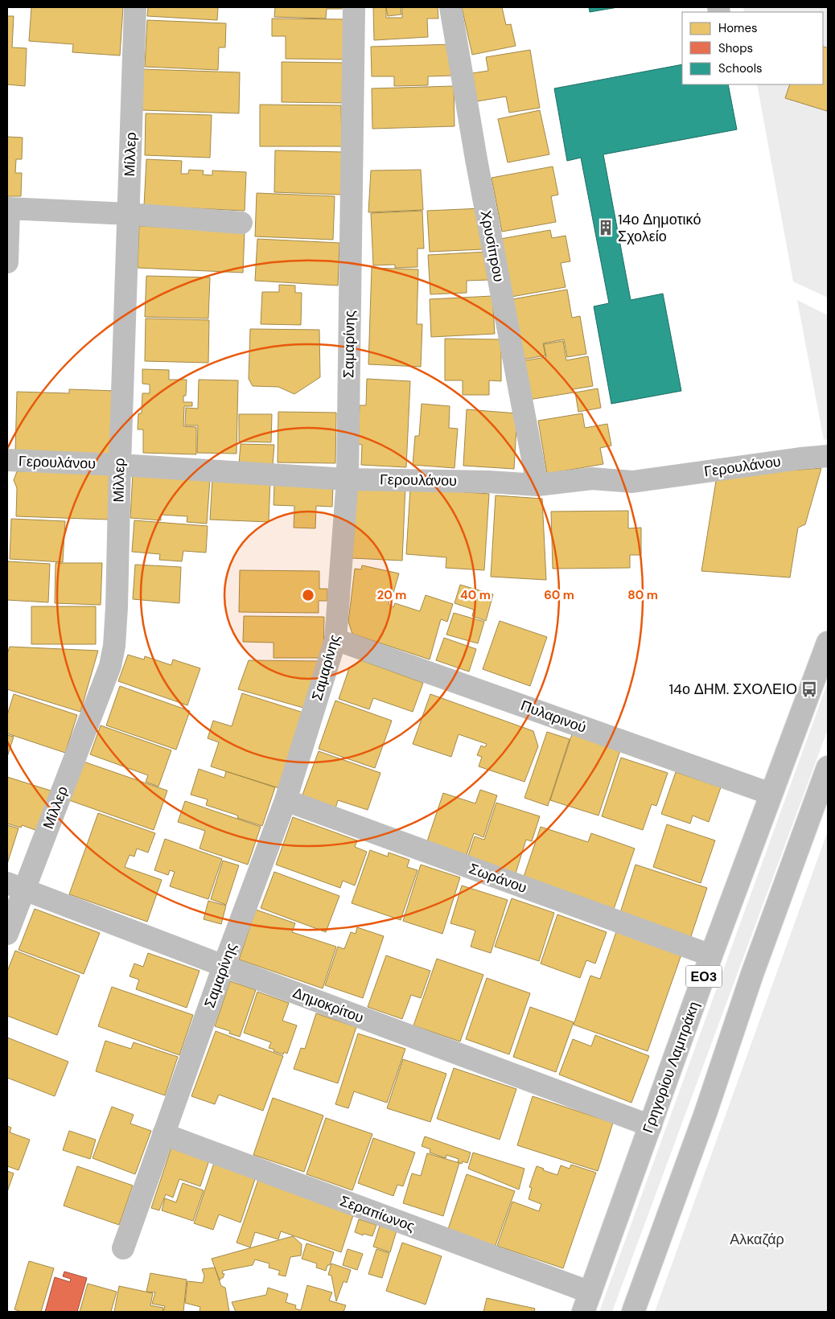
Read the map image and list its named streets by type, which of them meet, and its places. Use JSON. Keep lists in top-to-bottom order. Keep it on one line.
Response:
{"streets":{"street":["Μίλλερ","Χρυσίπpου","Σαμαρίνης","Γερουλάνου","Πυλαρινού","Σωράνου","ΕΟ3","Δημοκρίτου","Γρηγορίου Λαμπράκη","Σεραπίωνος"]},"crossings":[["Μίλλερ","Γερουλάνου"],["Μίλλερ","Δημοκρίτου"],["Χρυσίπpου","Γερουλάνου"],["Σαμαρίνης","Γερουλάνου"],["Σαμαρίνης","Πυλαρινού"],["Σαμαρίνης","Σωράνου"],["Σαμαρίνης","Δημοκρίτου"],["Σαμαρίνης","Σεραπίωνος"],["Πυλαρινού","Γρηγορίου Λαμπράκη"],["Σωράνου","Γρηγορίου Λαμπράκη"],["Δημοκρίτου","Γρηγορίου Λαμπράκη"],["Γρηγορίου Λαμπράκη","Σεραπίωνος"]],"parks":["Αλκαζάρ"],"places":{"building":["14ο Δημοτικό Σχολείο"],"bus stop":["14ο ΔΗΜ. ΣΧΟΛΕΙΟ"]},"legend":["Homes","Shops","Schools"],"rings":["20 m","40 m","60 m","80 m"]}
